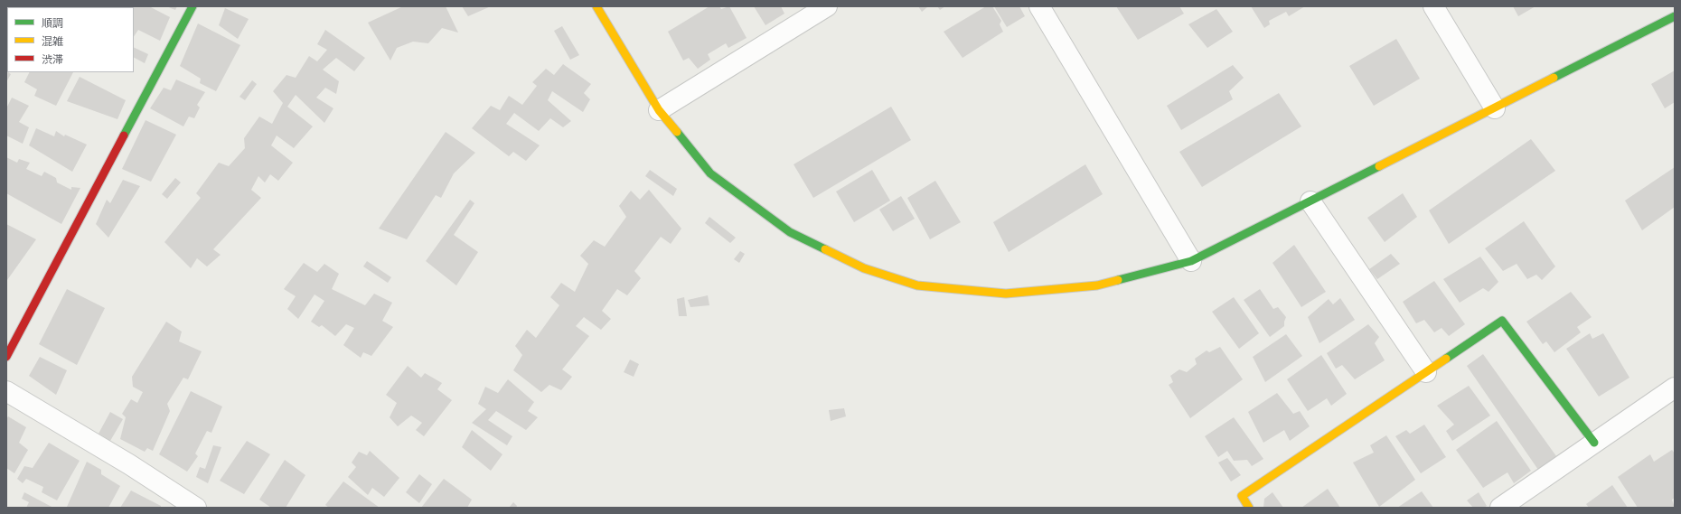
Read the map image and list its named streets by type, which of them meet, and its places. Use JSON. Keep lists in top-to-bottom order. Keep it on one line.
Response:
{"legend":["順調","混雑","渋滞"]}
